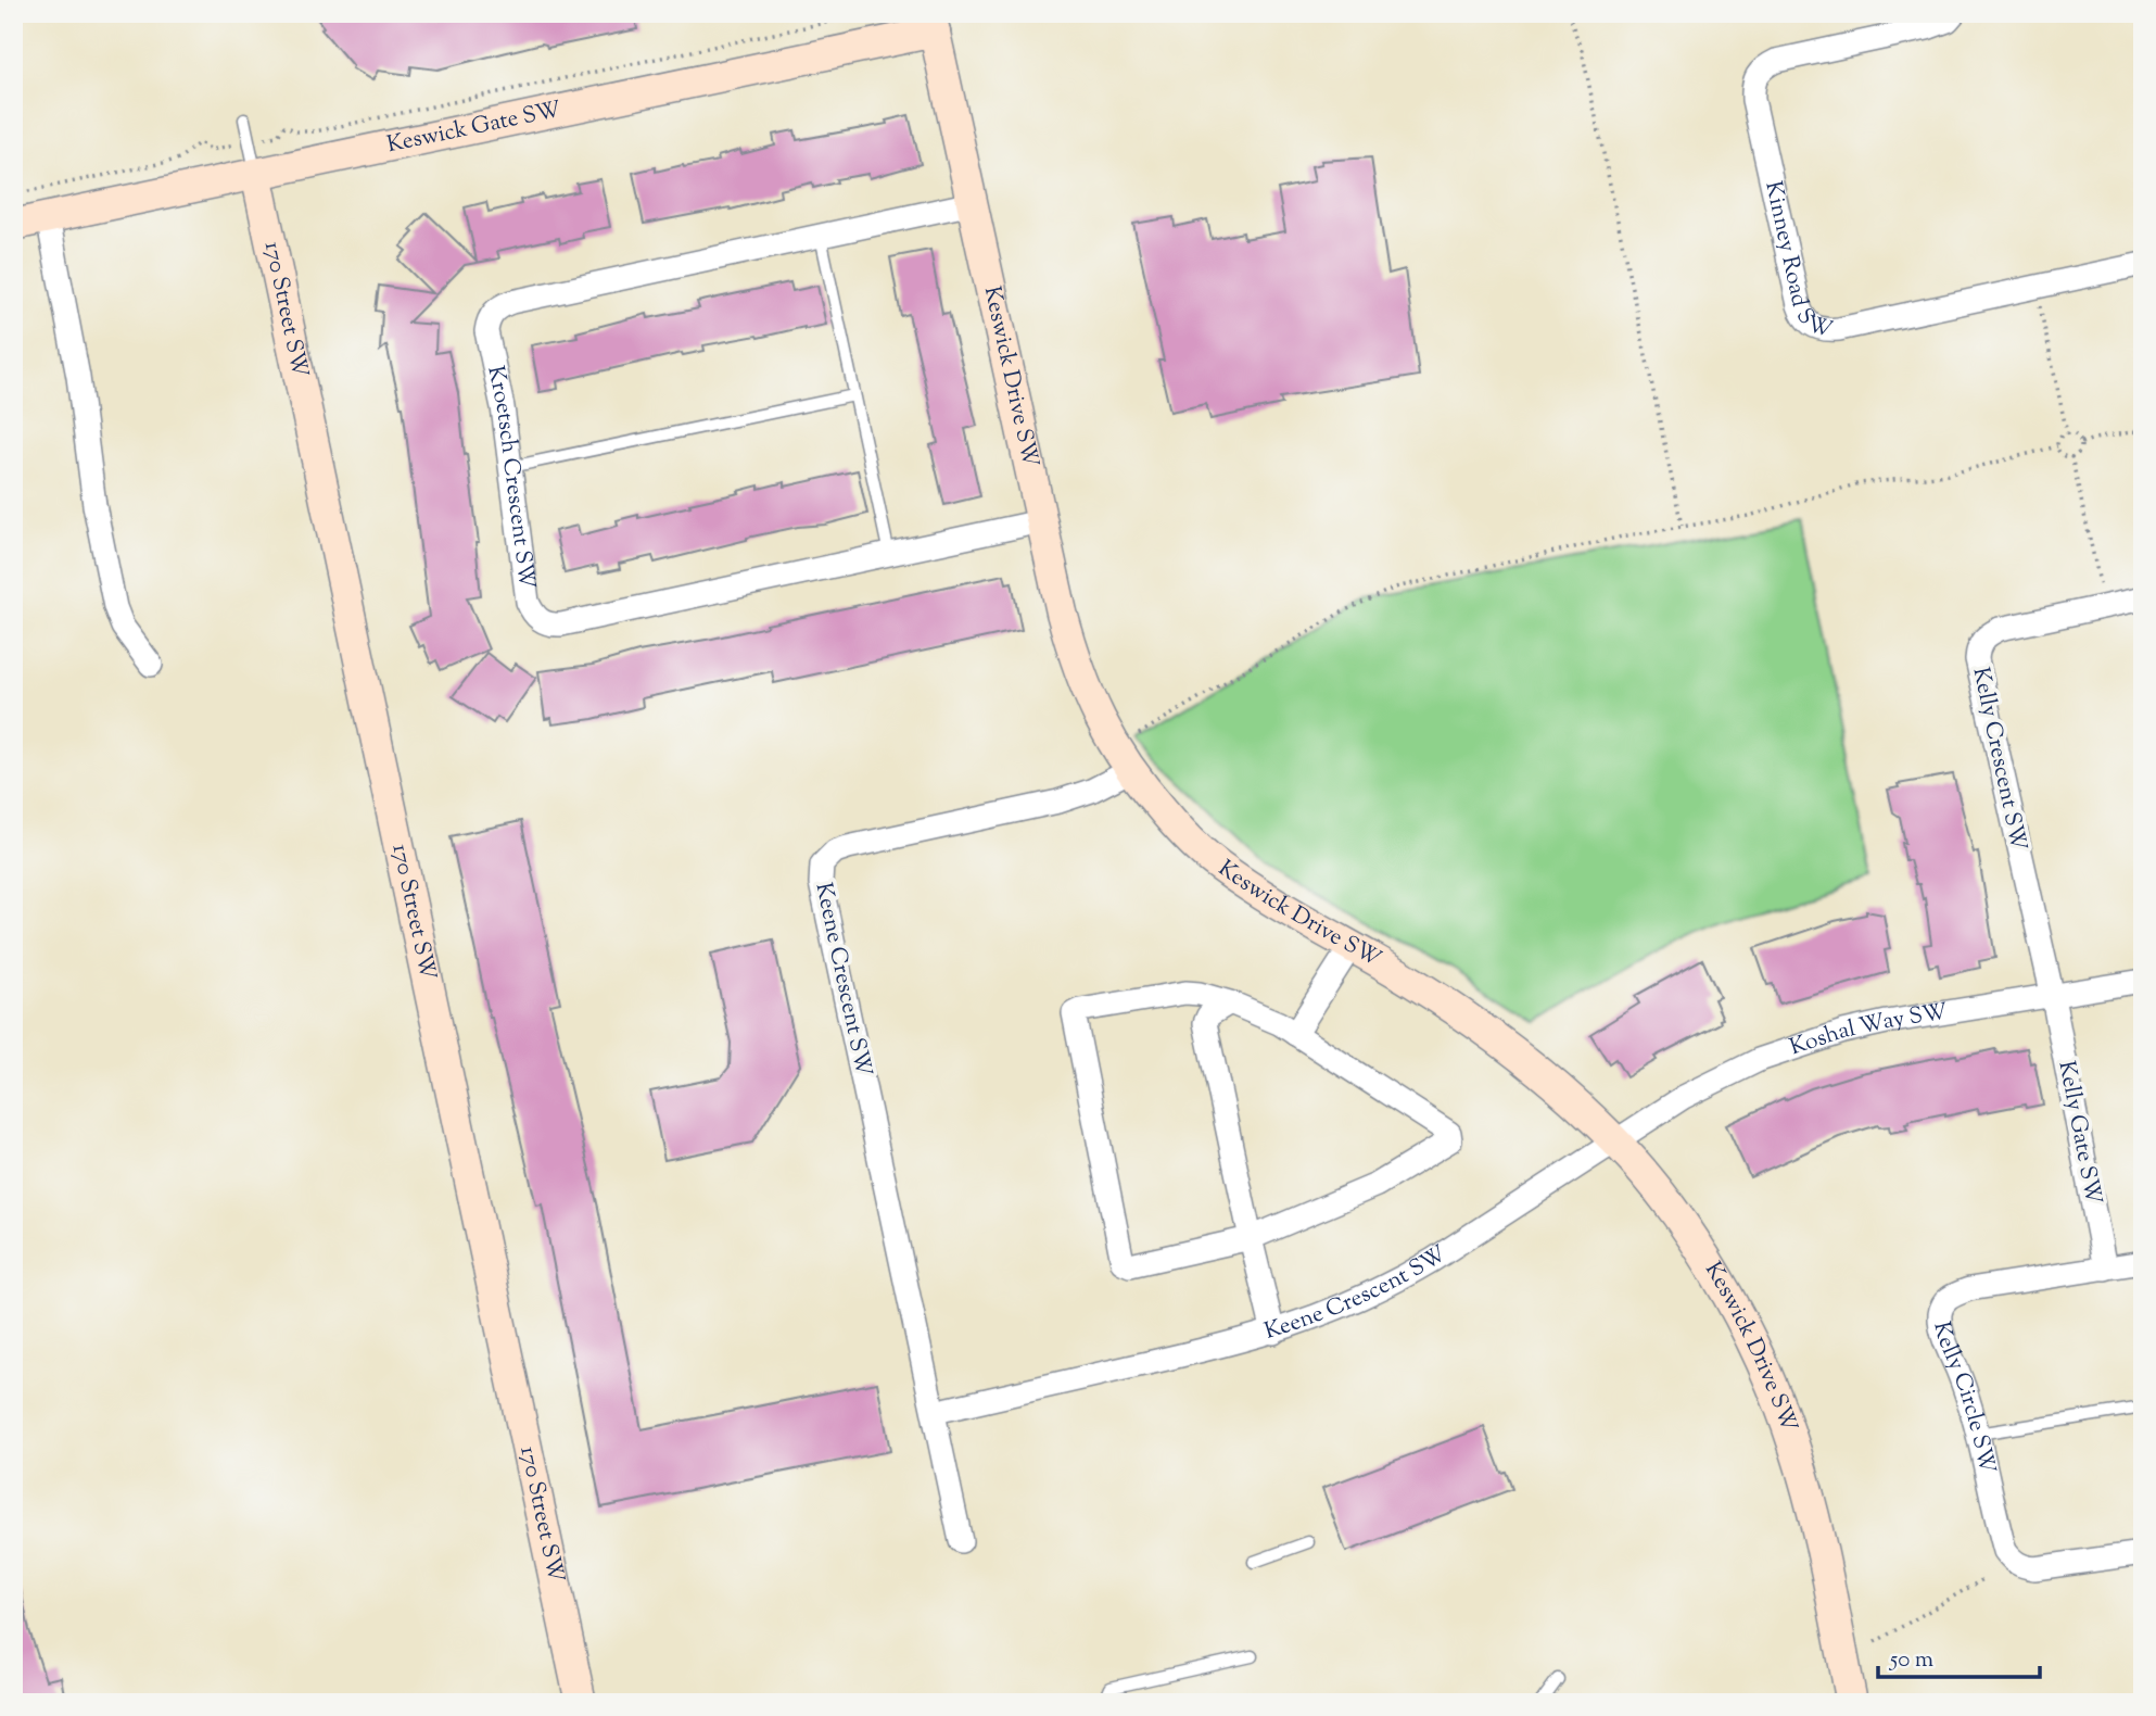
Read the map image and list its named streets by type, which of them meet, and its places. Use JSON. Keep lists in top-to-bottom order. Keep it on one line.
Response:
{"streets":{"street":["Keswick Gate SW","Kinney Road SW","170 Street SW","Keswick Drive SW","Kroetsch Crescent SW","Kelly Crescent SW","Keene Crescent SW","Koshal Way SW","Kelly Gate SW","Kelly Circle SW"]},"crossings":[["Keswick Gate SW","170 Street SW"],["Keswick Gate SW","Keswick Drive SW"],["Keswick Drive SW","Kroetsch Crescent SW"],["Keswick Drive SW","Keene Crescent SW"],["Keswick Drive SW","Koshal Way SW"],["Kelly Crescent SW","Koshal Way SW"],["Kelly Crescent SW","Kelly Gate SW"],["Keene Crescent SW","Koshal Way SW"],["Koshal Way SW","Kelly Gate SW"],["Kelly Gate SW","Kelly Circle SW"]],"scale_bar":"50 m"}
